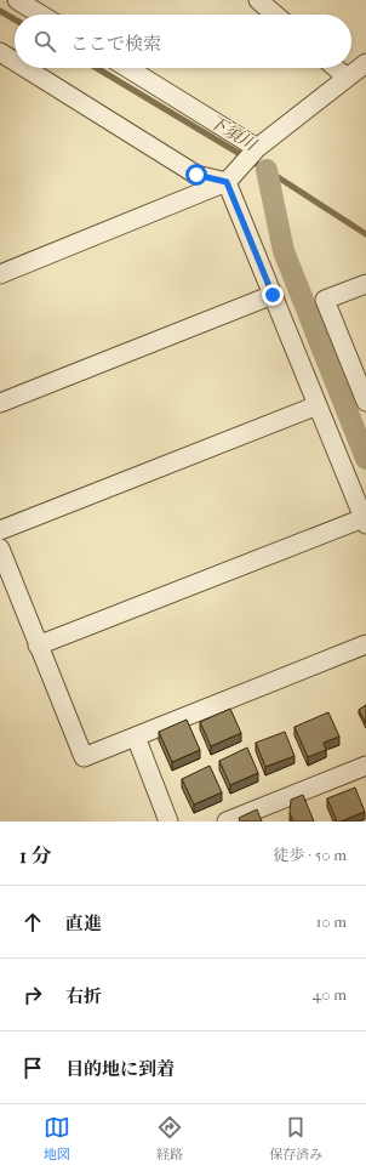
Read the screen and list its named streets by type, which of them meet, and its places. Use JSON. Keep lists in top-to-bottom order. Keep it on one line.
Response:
{"water":["下須川"],"page":{"search":"ここで検索","heading":["1 分","徒歩 · 50 m"],"list":[["直進","10 m"],["右折","40 m"],"目的地に到着"],"nav":["地図","経路","保存済み"]}}
